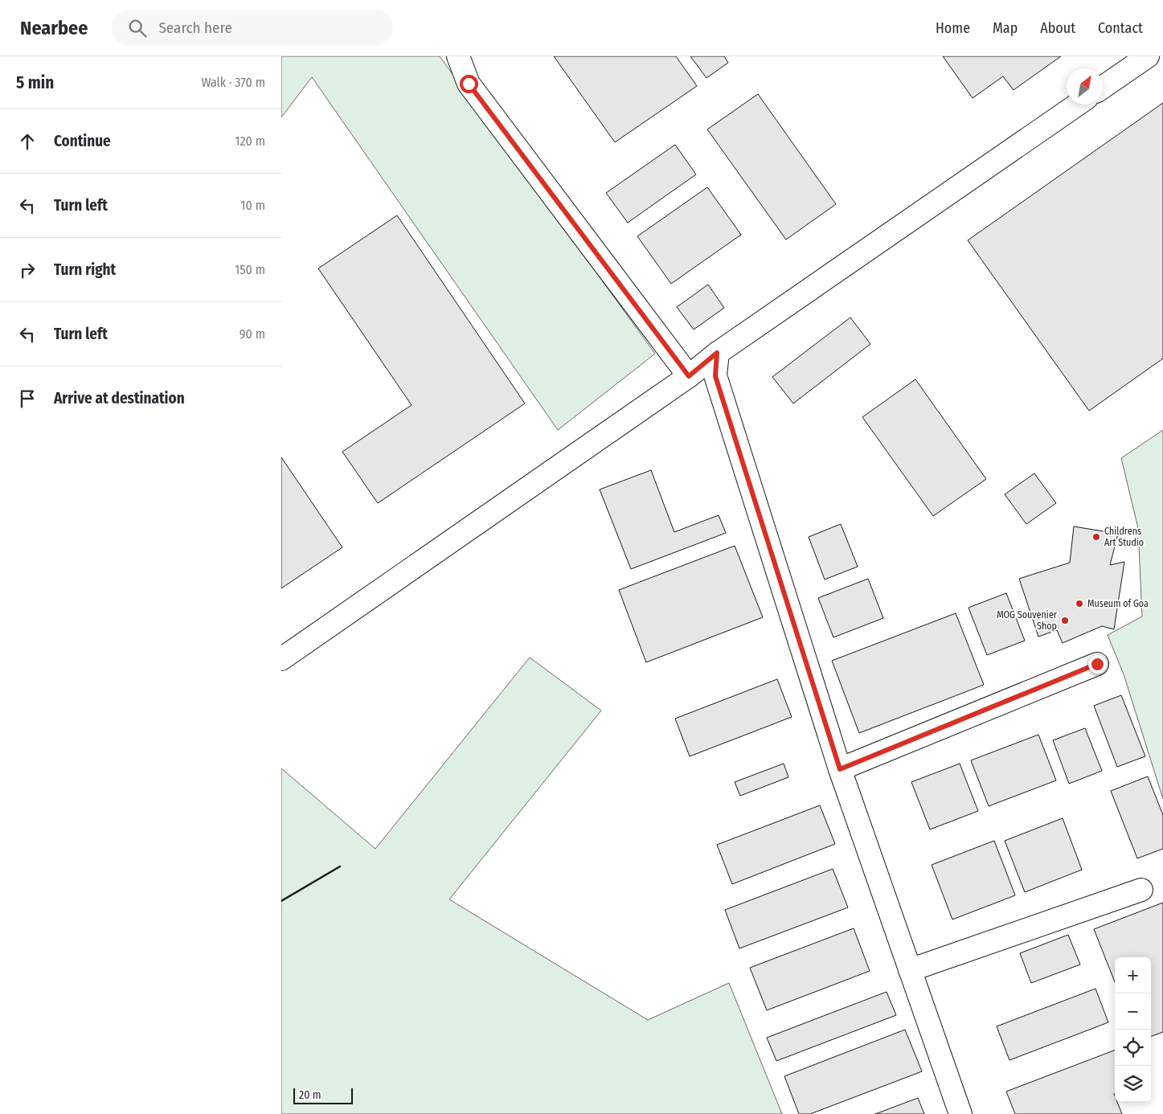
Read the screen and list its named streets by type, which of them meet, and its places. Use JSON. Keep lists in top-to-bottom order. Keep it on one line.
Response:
{"places":["Childrens Art Studio","Museum of Goa","MOG Souvenier Shop"],"scale_bar":"20 m","north":"top right","page":{"header":"Nearbee","search":"Search here","nav":["Home","Map","About","Contact"],"heading":["5 min","Walk · 370 m"],"list":[["Continue","120 m"],["Turn left","10 m"],["Turn right","150 m"],["Turn left","90 m"],"Arrive at destination"],"map_buttons":["+","−"],"scale":"20 m"}}
